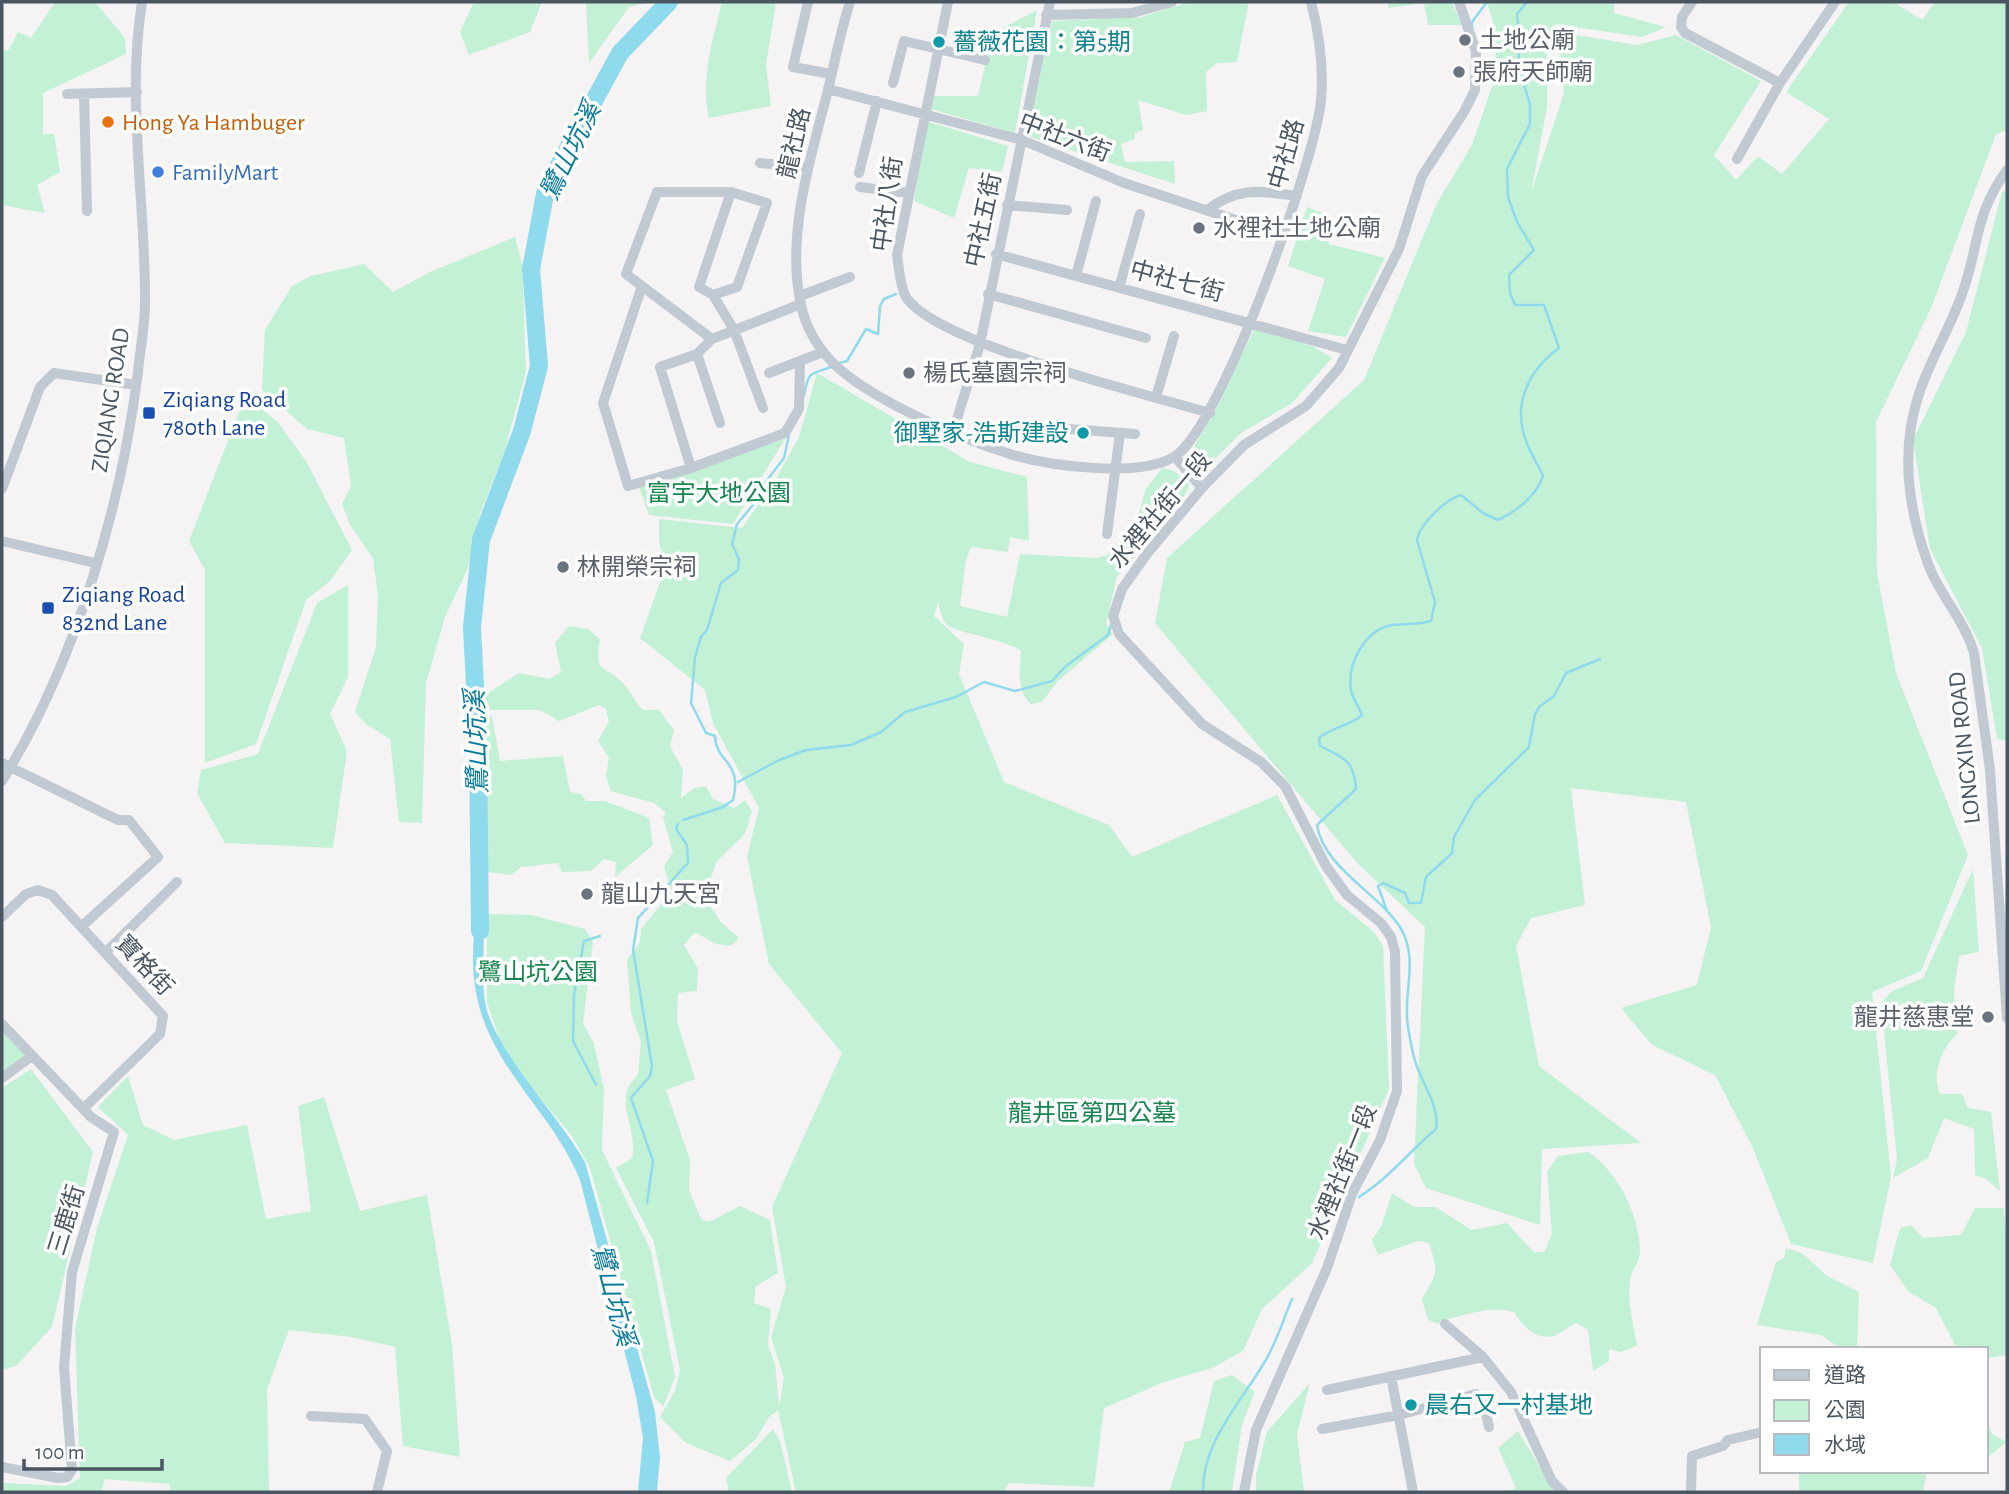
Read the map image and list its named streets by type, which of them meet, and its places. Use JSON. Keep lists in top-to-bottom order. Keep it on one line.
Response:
{"streets":{"street":["中社六街","龍社路","中社路","中社八街","中社五街","中社七街","ZIQIANG ROAD","水裡社街一段","LONGXIN ROAD","寶格街","三鹿街"]},"crossings":[["中社六街","龍社路"],["中社六街","中社路"],["中社六街","中社八街"],["中社六街","中社五街"],["龍社路","中社五街"],["中社路","中社八街"],["中社路","中社七街"],["中社八街","中社五街"],["中社五街","中社七街"],["中社七街","水裡社街一段"],["寶格街","三鹿街"]],"water":["鷺山坑溪"],"parks":["富宇大地公園","鷺山坑公園","龍井區第四公墓"],"places":{"other":["土地公廟","薔薇花園：第5期","張府天師廟","Hong Ya Hambuger","FamilyMart","水裡社土地公廟","楊氏墓園宗祠","御墅家-浩斯建設","林開榮宗祠","龍山九天宮","龍井慈惠堂","晨右又一村基地"],"transit":["Ziqiang Road 780th Lane","Ziqiang Road 832nd Lane"]},"legend":["道路","公園","水域"],"scale_bar":"100 m"}
